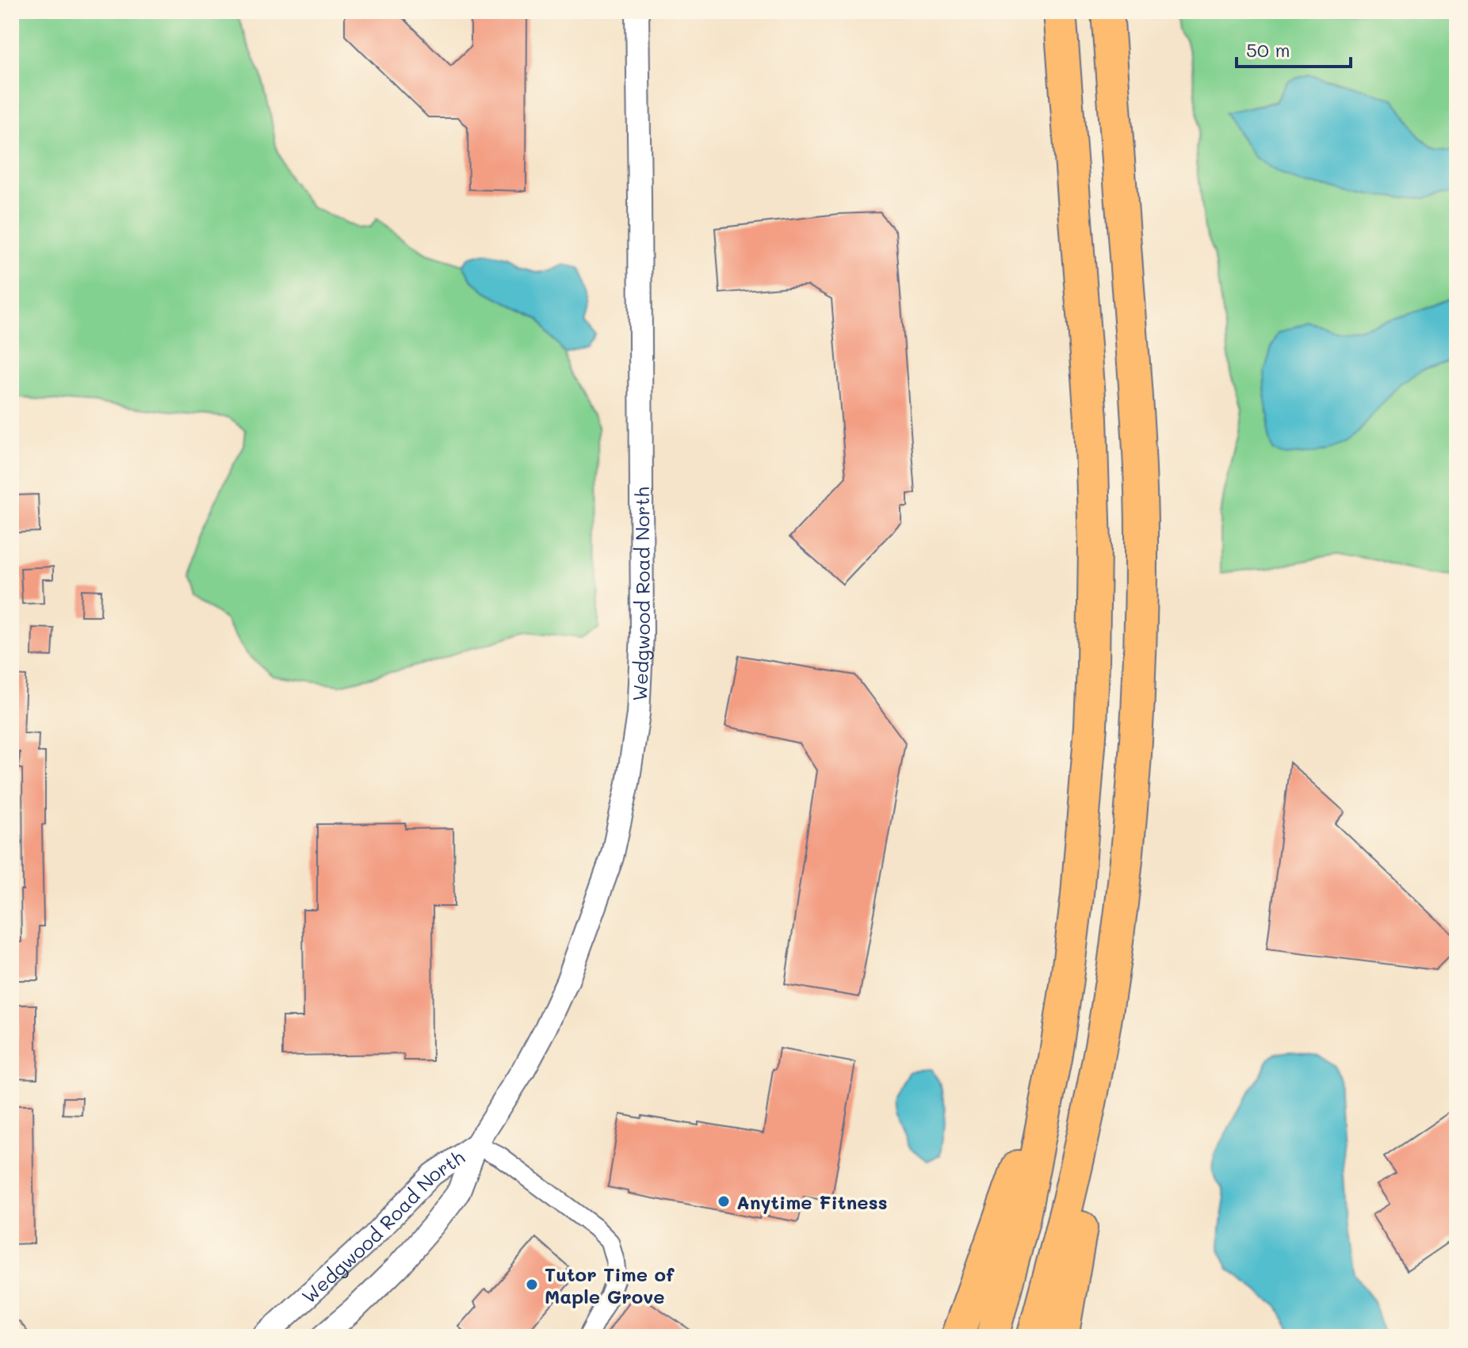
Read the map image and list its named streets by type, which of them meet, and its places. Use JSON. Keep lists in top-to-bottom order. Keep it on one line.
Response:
{"streets":{"street":["Wedgwood Road North"]},"places":["Anytime Fitness","Tutor Time of Maple Grove"],"scale_bar":"50 m"}
